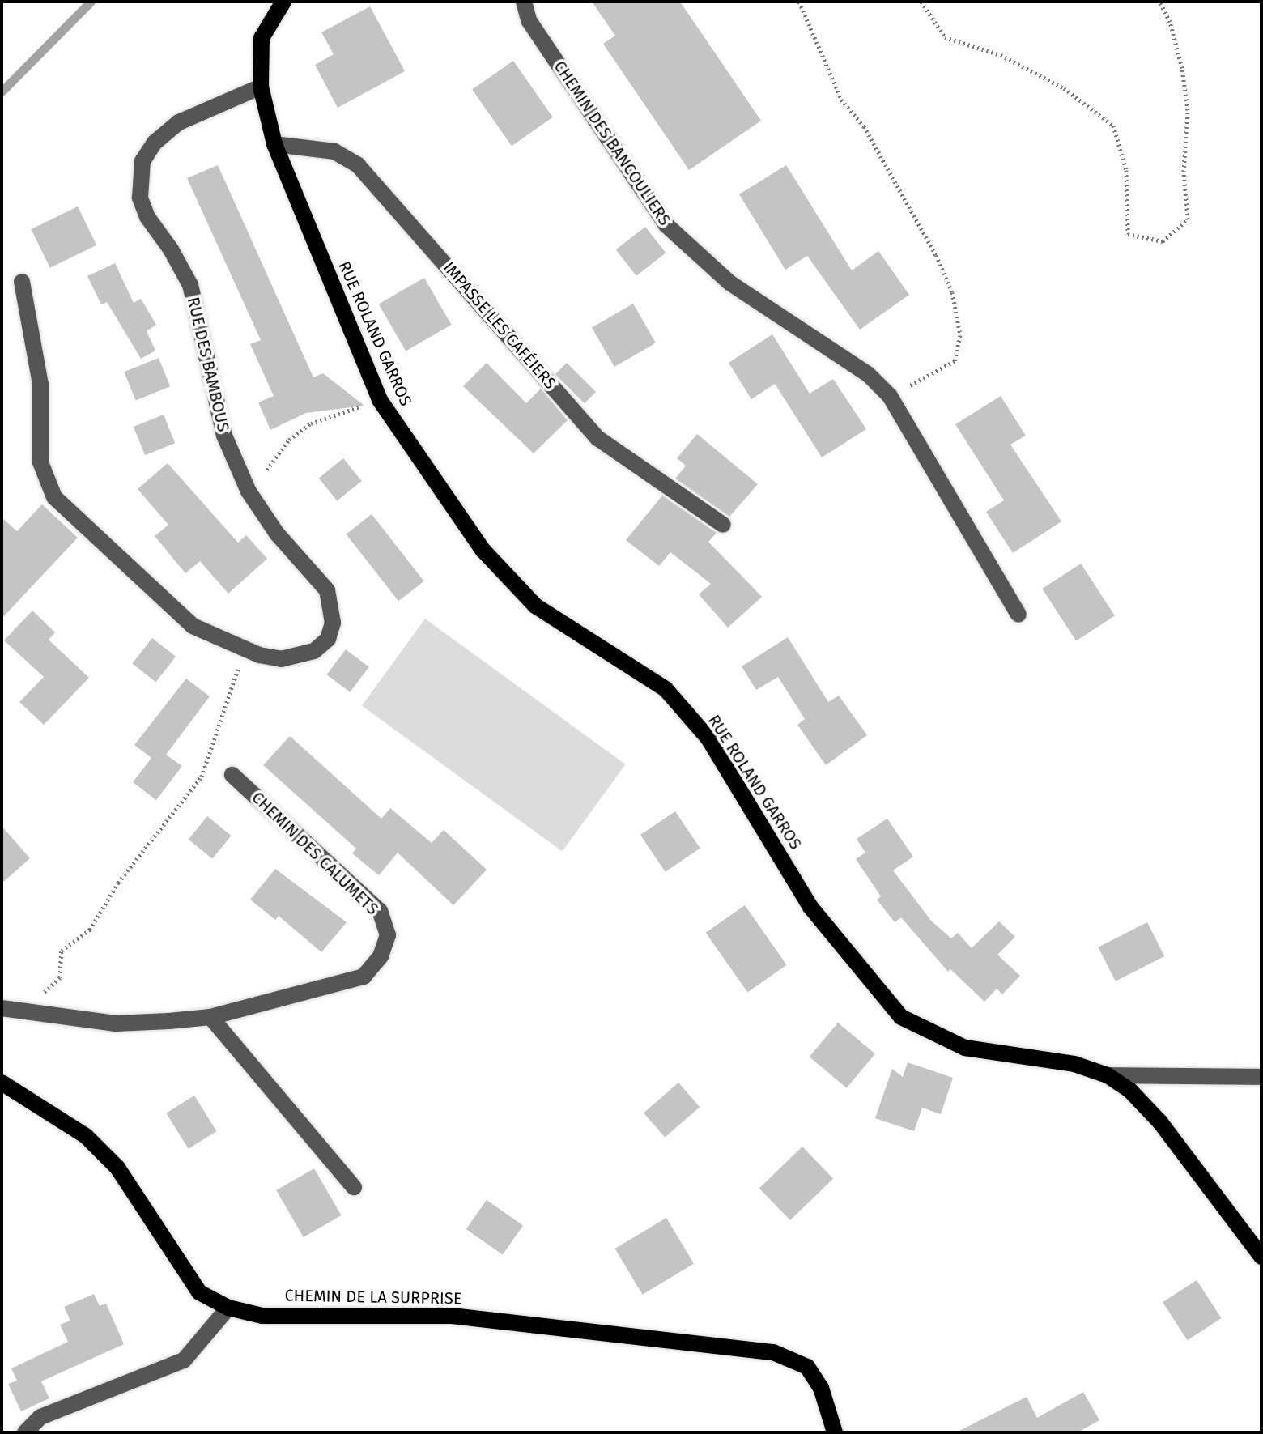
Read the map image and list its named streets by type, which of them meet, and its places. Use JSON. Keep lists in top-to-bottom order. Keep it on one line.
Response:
{"streets":{"main road":["RUE ROLAND GARROS","CHEMIN DE LA SURPRISE"],"street":["CHEMIN DES BANCOULIERS","IMPASSE LES CAFÉIERS","RUE DES BAMBOUS","CHEMIN DES CALUMETS"]},"crossings":[["IMPASSE LES CAFÉIERS","RUE ROLAND GARROS"],["RUE ROLAND GARROS","RUE DES BAMBOUS"]]}
